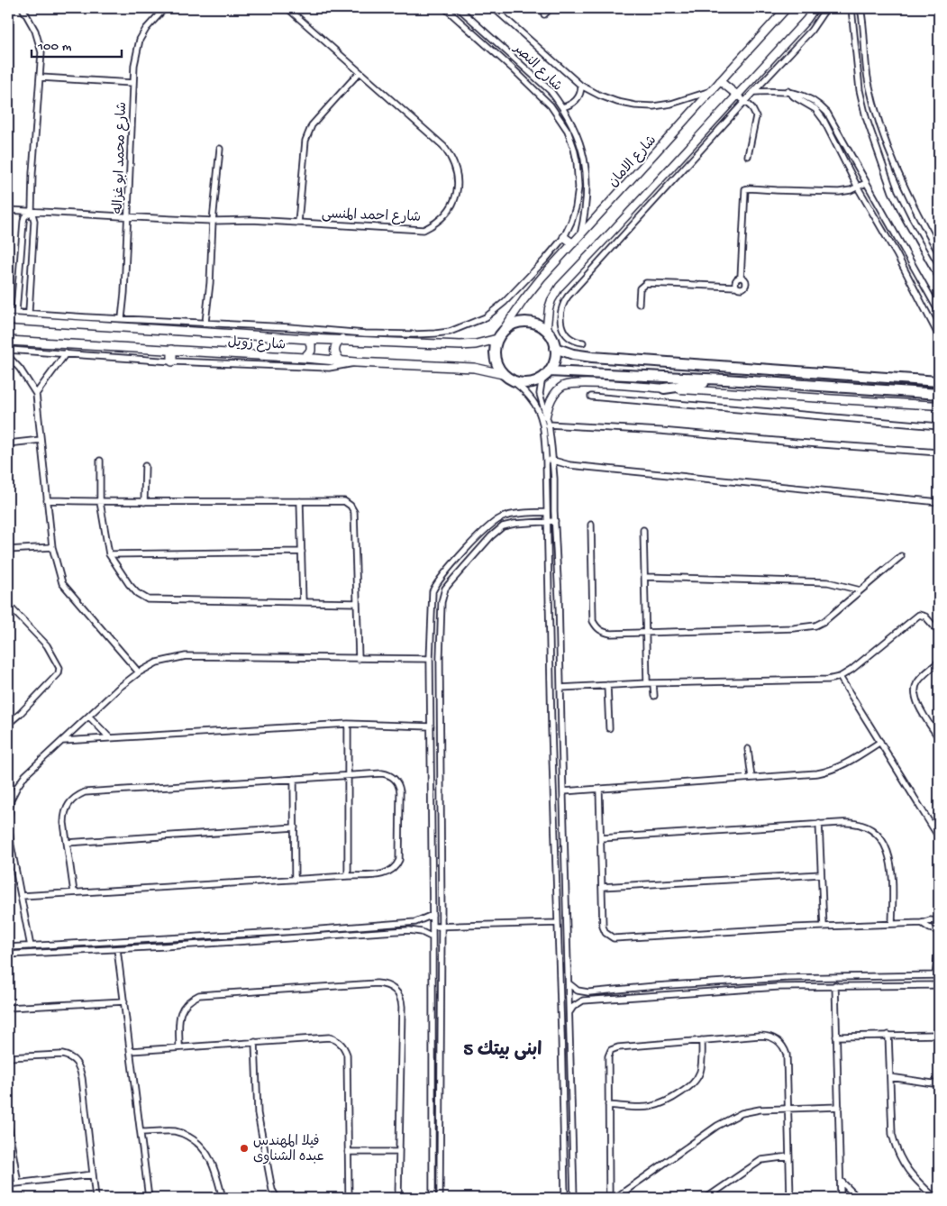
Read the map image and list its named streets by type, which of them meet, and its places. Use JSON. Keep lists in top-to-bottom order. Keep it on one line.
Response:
{"streets":{"main road":["شارع زويل"],"street":["شارع النصر","شارع محمد ابو غزاله","شارع الامان","شارع احمد المنسى"]},"crossings":[["شارع النصر","شارع الامان"],["شارع محمد ابو غزاله","شارع احمد المنسى"],["شارع الامان","شارع زويل"]],"districts":["ابنى بيتك 5"],"places":["فيلا المهندس عبده الشناوى"],"scale_bar":"100 m"}
